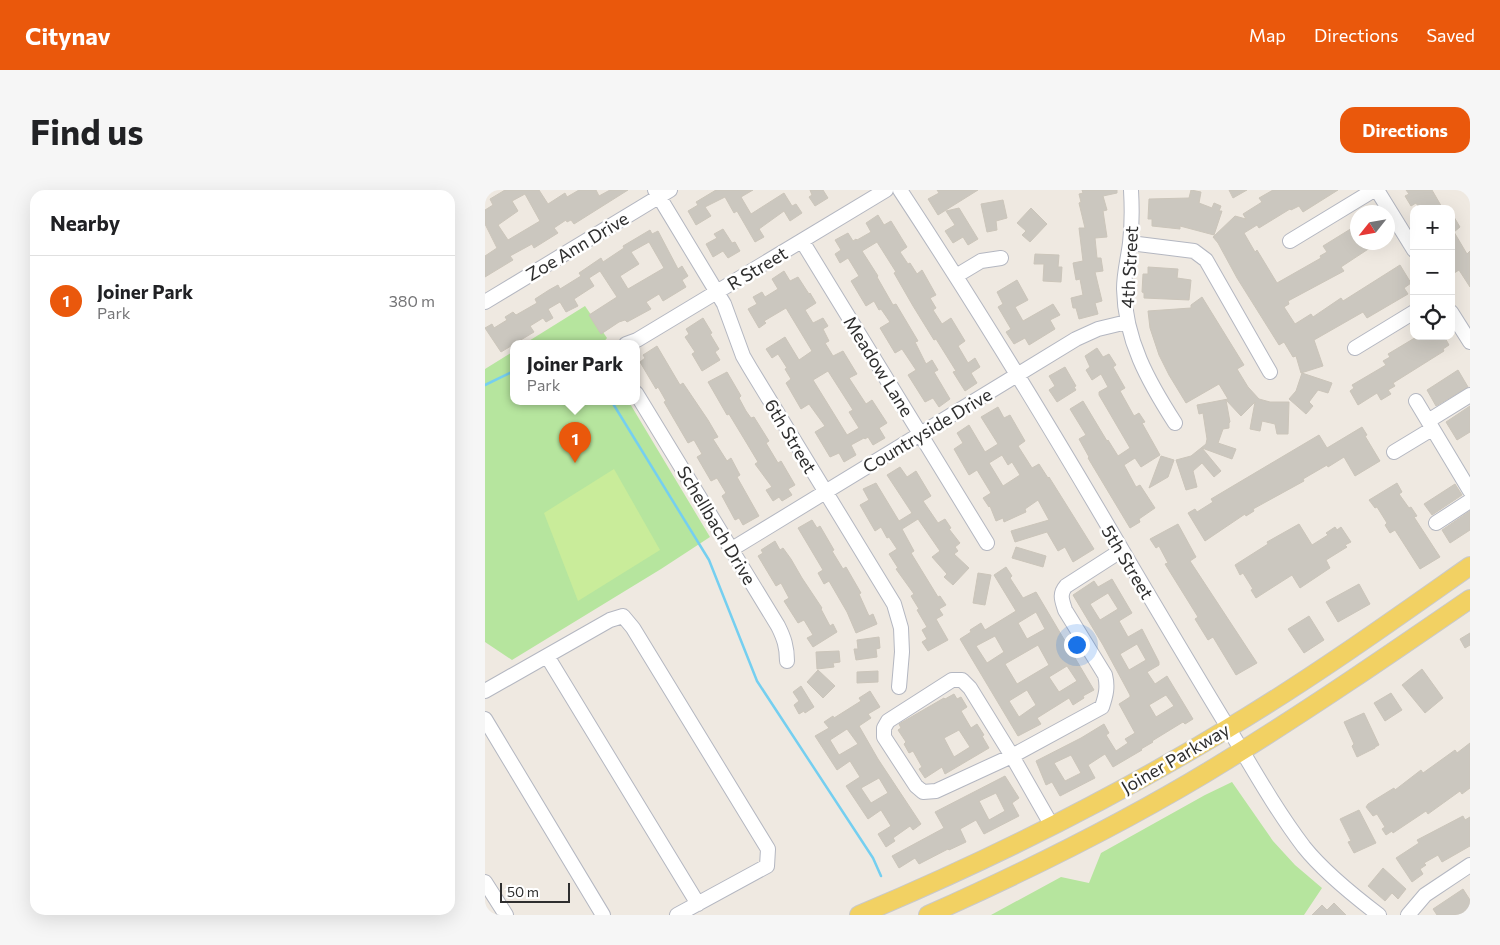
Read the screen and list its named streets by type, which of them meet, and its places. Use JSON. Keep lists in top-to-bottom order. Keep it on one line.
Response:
{"streets":{"main road":["Joiner Parkway"],"street":["Zoe Ann Drive","4th Street","R Street","Meadow Lane","Countryside Drive","6th Street","Schellbach Drive","5th Street"]},"crossings":[["Zoe Ann Drive","6th Street"],["4th Street","Countryside Drive"],["R Street","Meadow Lane"],["R Street","6th Street"],["Meadow Lane","Countryside Drive"],["Countryside Drive","6th Street"],["Countryside Drive","Schellbach Drive"],["Countryside Drive","5th Street"],["5th Street","Joiner Parkway"]],"scale_bar":"50 m","north":"bottom left","page":{"header":"Citynav","nav":["Map","Directions","Saved"],"buttons":"Directions","title":"Find us","heading":"Nearby","map_buttons":["+","−"],"list":[{"mark":"1","name":"Joiner Park","note":"Park","value":"380 m"}],"popup":["Joiner Park","Park"],"pins":"1","scale":"50 m"}}
